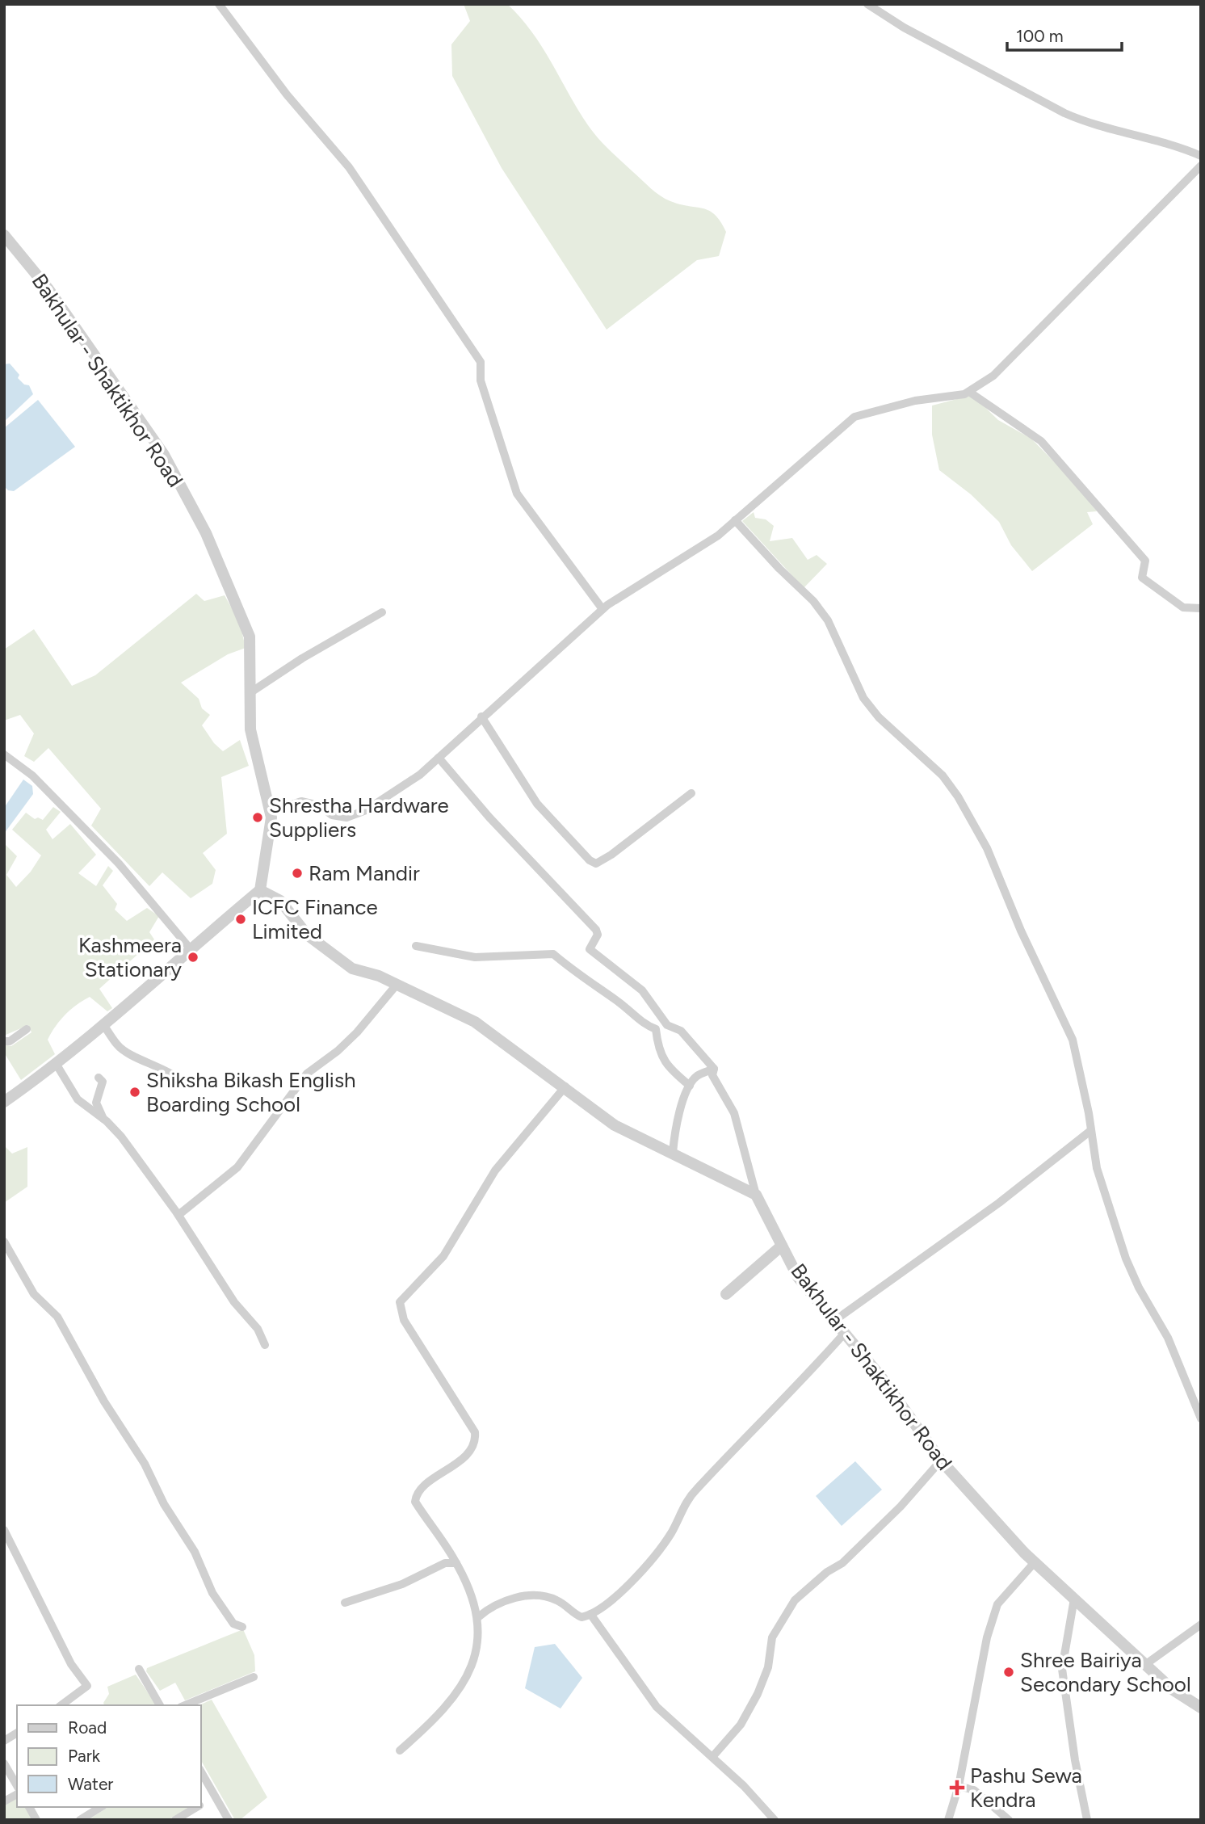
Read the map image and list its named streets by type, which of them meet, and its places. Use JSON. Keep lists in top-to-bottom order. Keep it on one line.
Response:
{"streets":{"street":["Bakhular - Shaktikhor Road"]},"places":{"other":["Shrestha Hardware Suppliers","Ram Mandir","ICFC Finance Limited","Kashmeera Stationary","Shiksha Bikash English Boarding School","Shree Bairiya Secondary School"],"health":["Pashu Sewa Kendra"]},"legend":["Road","Park","Water"],"scale_bar":"100 m"}
